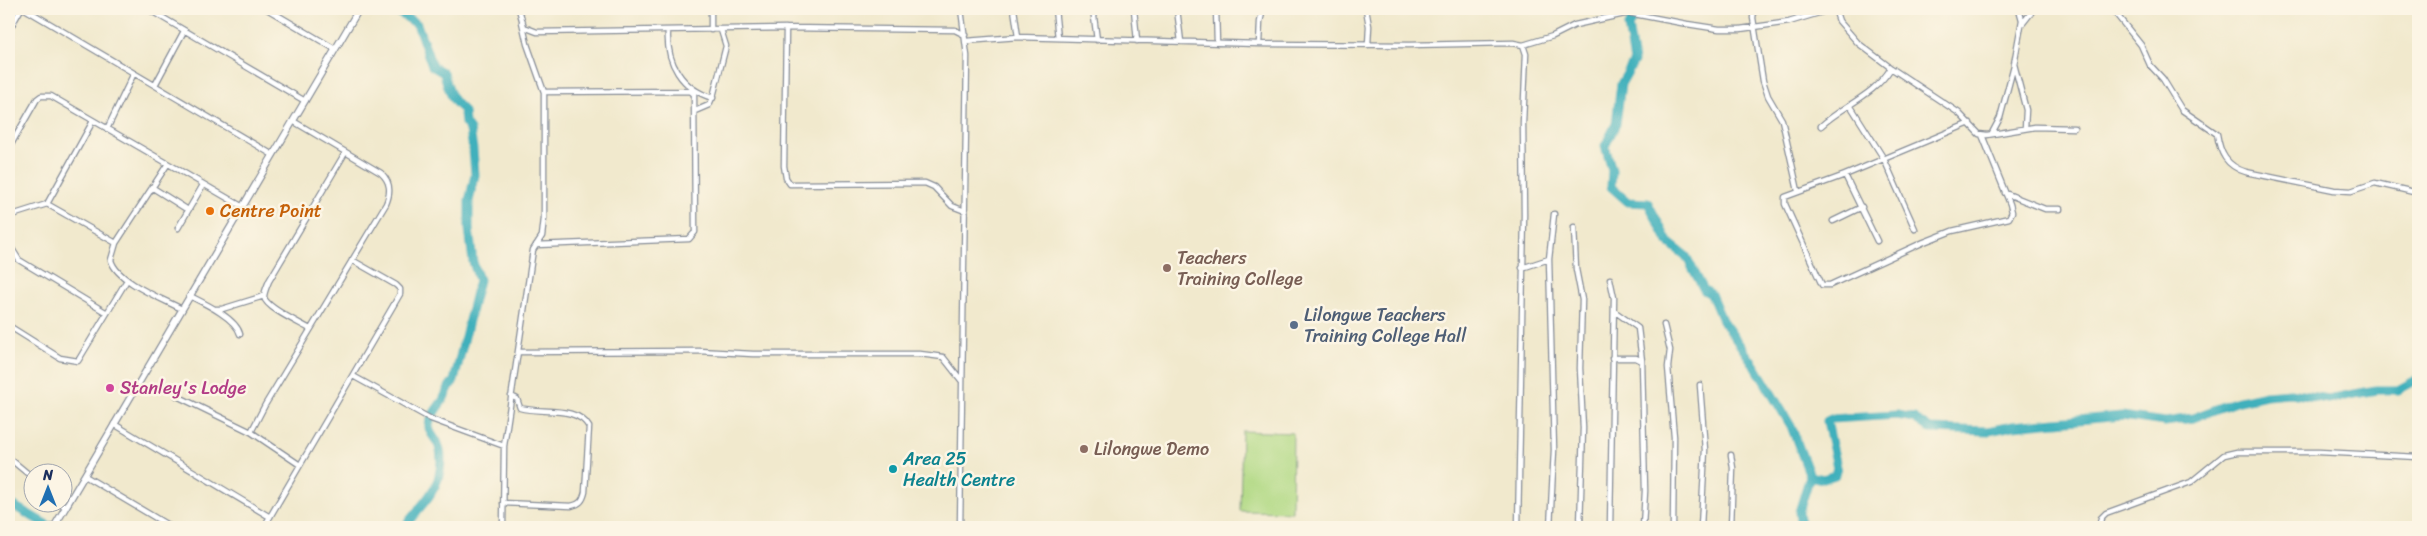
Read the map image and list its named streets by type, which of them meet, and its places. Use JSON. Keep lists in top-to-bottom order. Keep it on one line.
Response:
{"places":["Centre Point","Teachers Training College","Lilongwe Teachers Training College Hall","Stanley's Lodge","Lilongwe Demo","Area 25 Health Centre"],"north":"top"}
